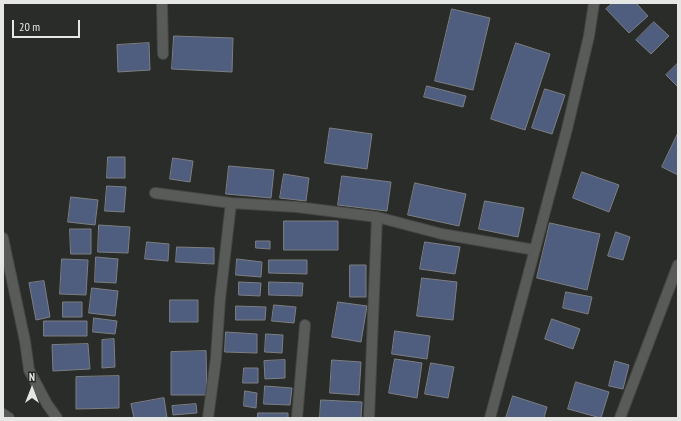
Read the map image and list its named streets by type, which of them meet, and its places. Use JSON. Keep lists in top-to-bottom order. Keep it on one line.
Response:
{"scale_bar":"20 m","north":"top"}
